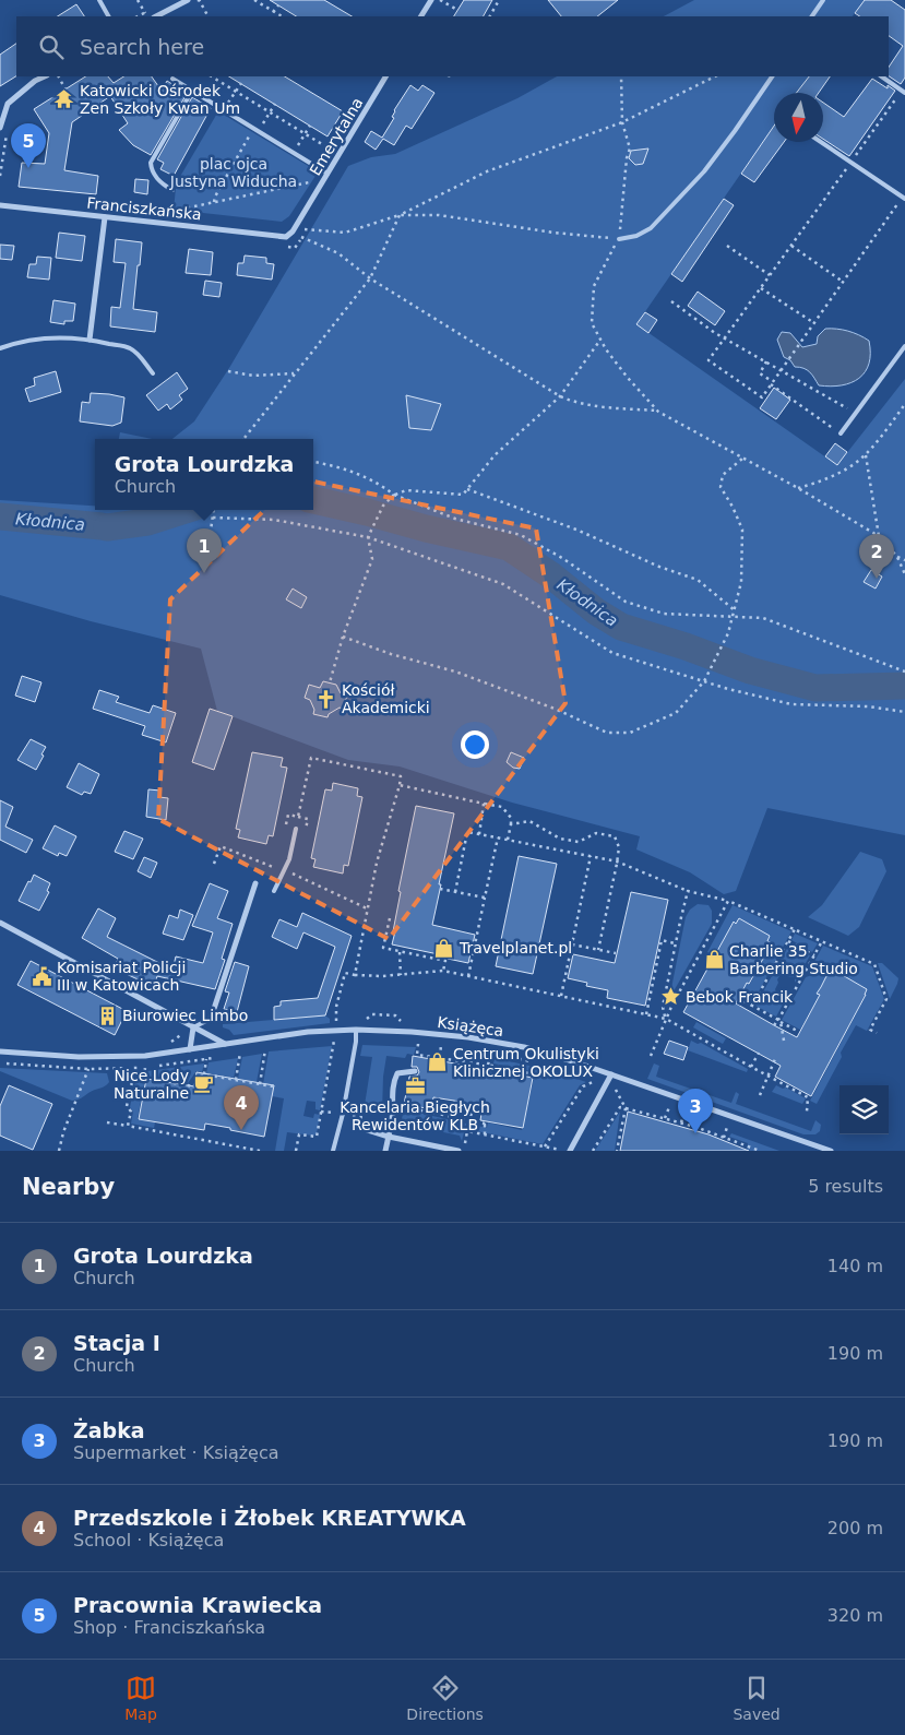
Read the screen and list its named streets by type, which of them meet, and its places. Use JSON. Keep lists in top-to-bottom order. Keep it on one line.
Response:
{"streets":{"street":["Emerytalna","Franciszkańska","Książęca"]},"crossings":[["Emerytalna","Franciszkańska"]],"water":["Kłodnica"],"parks":["plac ojca Justyna Widucha"],"places":{"temple":["Katowicki Ośrodek Zen Szkoły Kwan Um"],"church":["Kościół Akademicki"],"shop":["Travelplanet.pl","Charlie 35 Barbering Studio","Centrum Okulistyki Klinicznej OKOLUX"],"public building":["Komisariat Policji III w Katowicach"],"place":["Bebok Francik"],"building":["Biurowiec Limbo"],"cafe":["Nice Lody Naturalne"],"office":["Kancelaria Biegłych Rewidentów KLB"]},"north":"bottom","page":{"search":"Search here","pins":["5","1","2","4","3"],"popup":["Grota Lourdzka","Church"],"heading":["Nearby","5 results"],"list":[{"mark":"1","name":"Grota Lourdzka","note":"Church","value":"140 m"},{"mark":"2","name":"Stacja I","note":"Church","value":"190 m"},{"mark":"3","name":"Żabka","note":"Supermarket · Książęca","value":"190 m"},{"mark":"4","name":"Przedszkole i Żłobek KREATYWKA","note":"School · Książęca","value":"200 m"},{"mark":"5","name":"Pracownia Krawiecka","note":"Shop · Franciszkańska","value":"320 m"}],"nav":["Map","Directions","Saved"]}}
